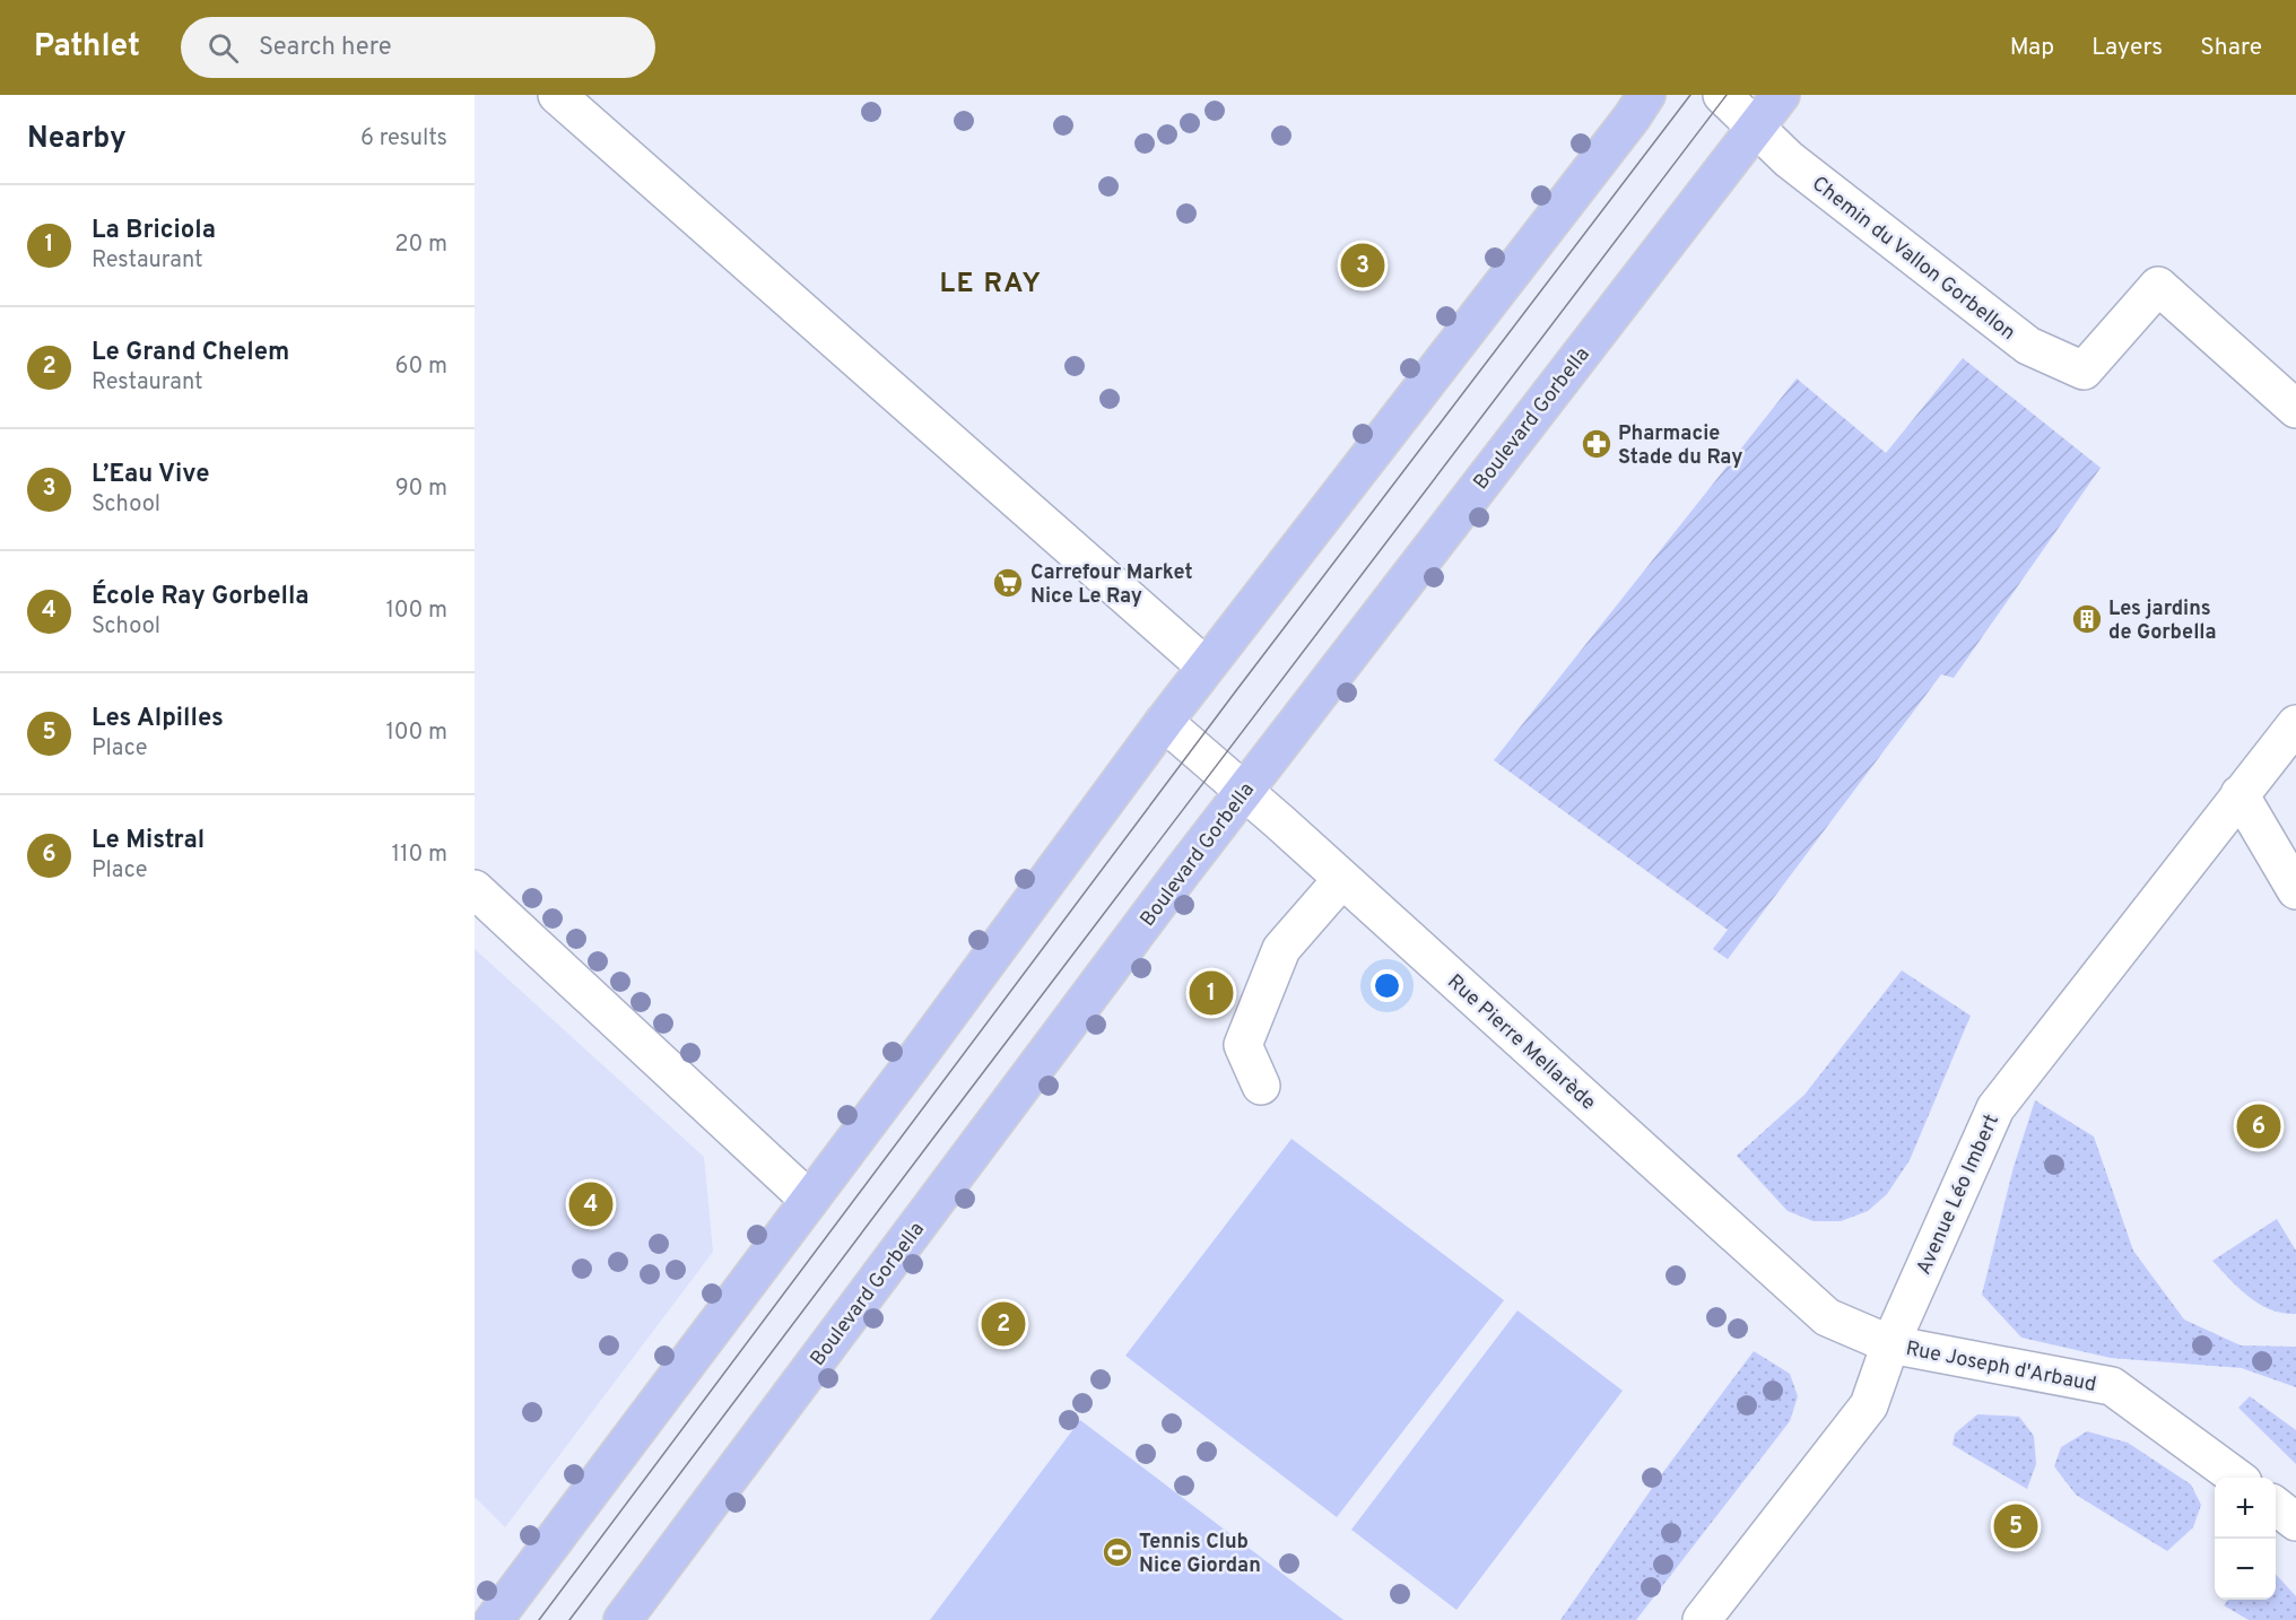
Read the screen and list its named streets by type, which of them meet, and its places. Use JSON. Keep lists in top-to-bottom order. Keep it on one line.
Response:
{"streets":{"main road":["Boulevard Gorbella"],"street":["Chemin du Vallon Gorbellon","Rue Pierre Mellarède","Avenue Léo Imbert","Rue Joseph d'Arbaud"]},"crossings":[["Chemin du Vallon Gorbellon","Boulevard Gorbella"],["Boulevard Gorbella","Rue Pierre Mellarède"],["Rue Pierre Mellarède","Avenue Léo Imbert"],["Rue Pierre Mellarède","Rue Joseph d'Arbaud"],["Avenue Léo Imbert","Rue Joseph d'Arbaud"]],"districts":["LE RAY"],"places":{"pharmacy":["Pharmacie Stade du Ray"],"supermarket":["Carrefour Market Nice Le Ray"],"building":["Les jardins de Gorbella"],"sports":["Tennis Club Nice Giordan"]},"page":{"header":"Pathlet","search":"Search here","nav":["Map","Layers","Share"],"heading":["Nearby","6 results"],"list":[{"mark":"1","name":"La Briciola","note":"Restaurant","value":"20 m"},{"mark":"2","name":"Le Grand Chelem","note":"Restaurant","value":"60 m"},{"mark":"3","name":"L’Eau Vive","note":"School","value":"90 m"},{"mark":"4","name":"École Ray Gorbella","note":"School","value":"100 m"},{"mark":"5","name":"Les Alpilles","note":"Place","value":"100 m"},{"mark":"6","name":"Le Mistral","note":"Place","value":"110 m"}],"pins":["3","1","6","4","2","5"],"map_buttons":["+","−"]}}
